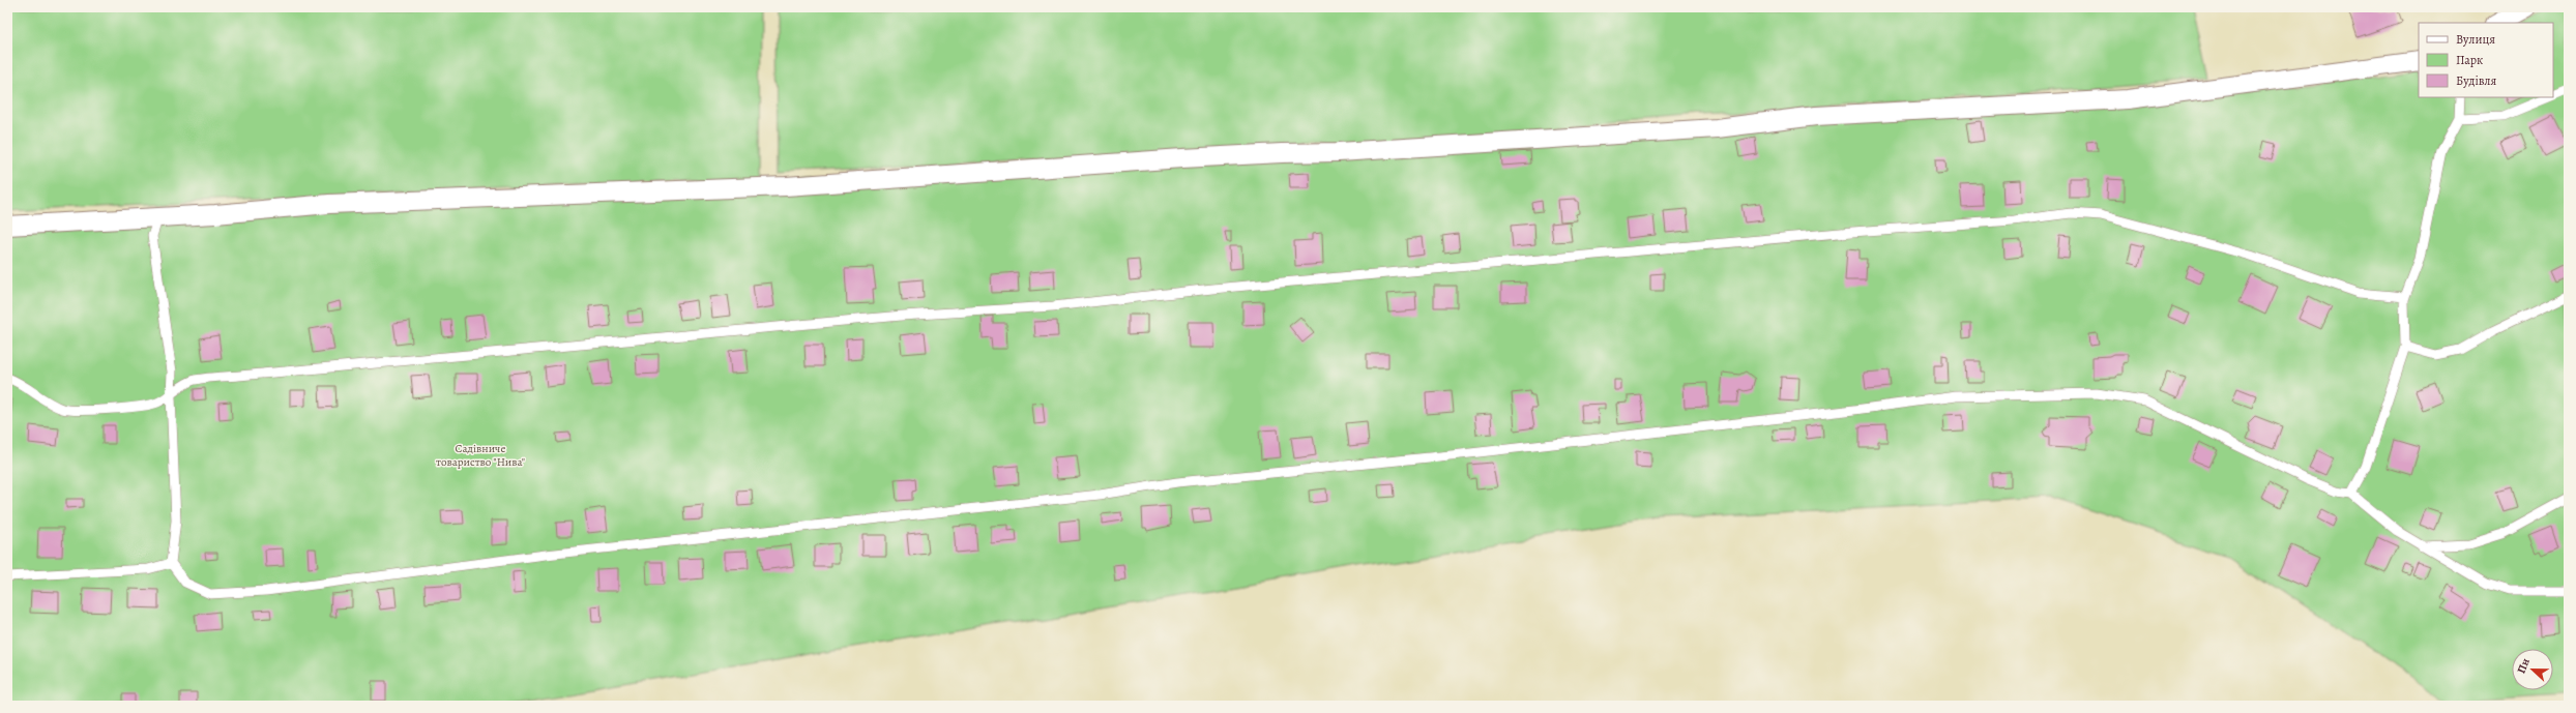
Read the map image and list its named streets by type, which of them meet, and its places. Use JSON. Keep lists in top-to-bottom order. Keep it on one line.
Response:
{"parks":["Садівниче товариство \"Нива\""],"legend":["Вулиця","Парк","Будівля"],"north":"left"}
